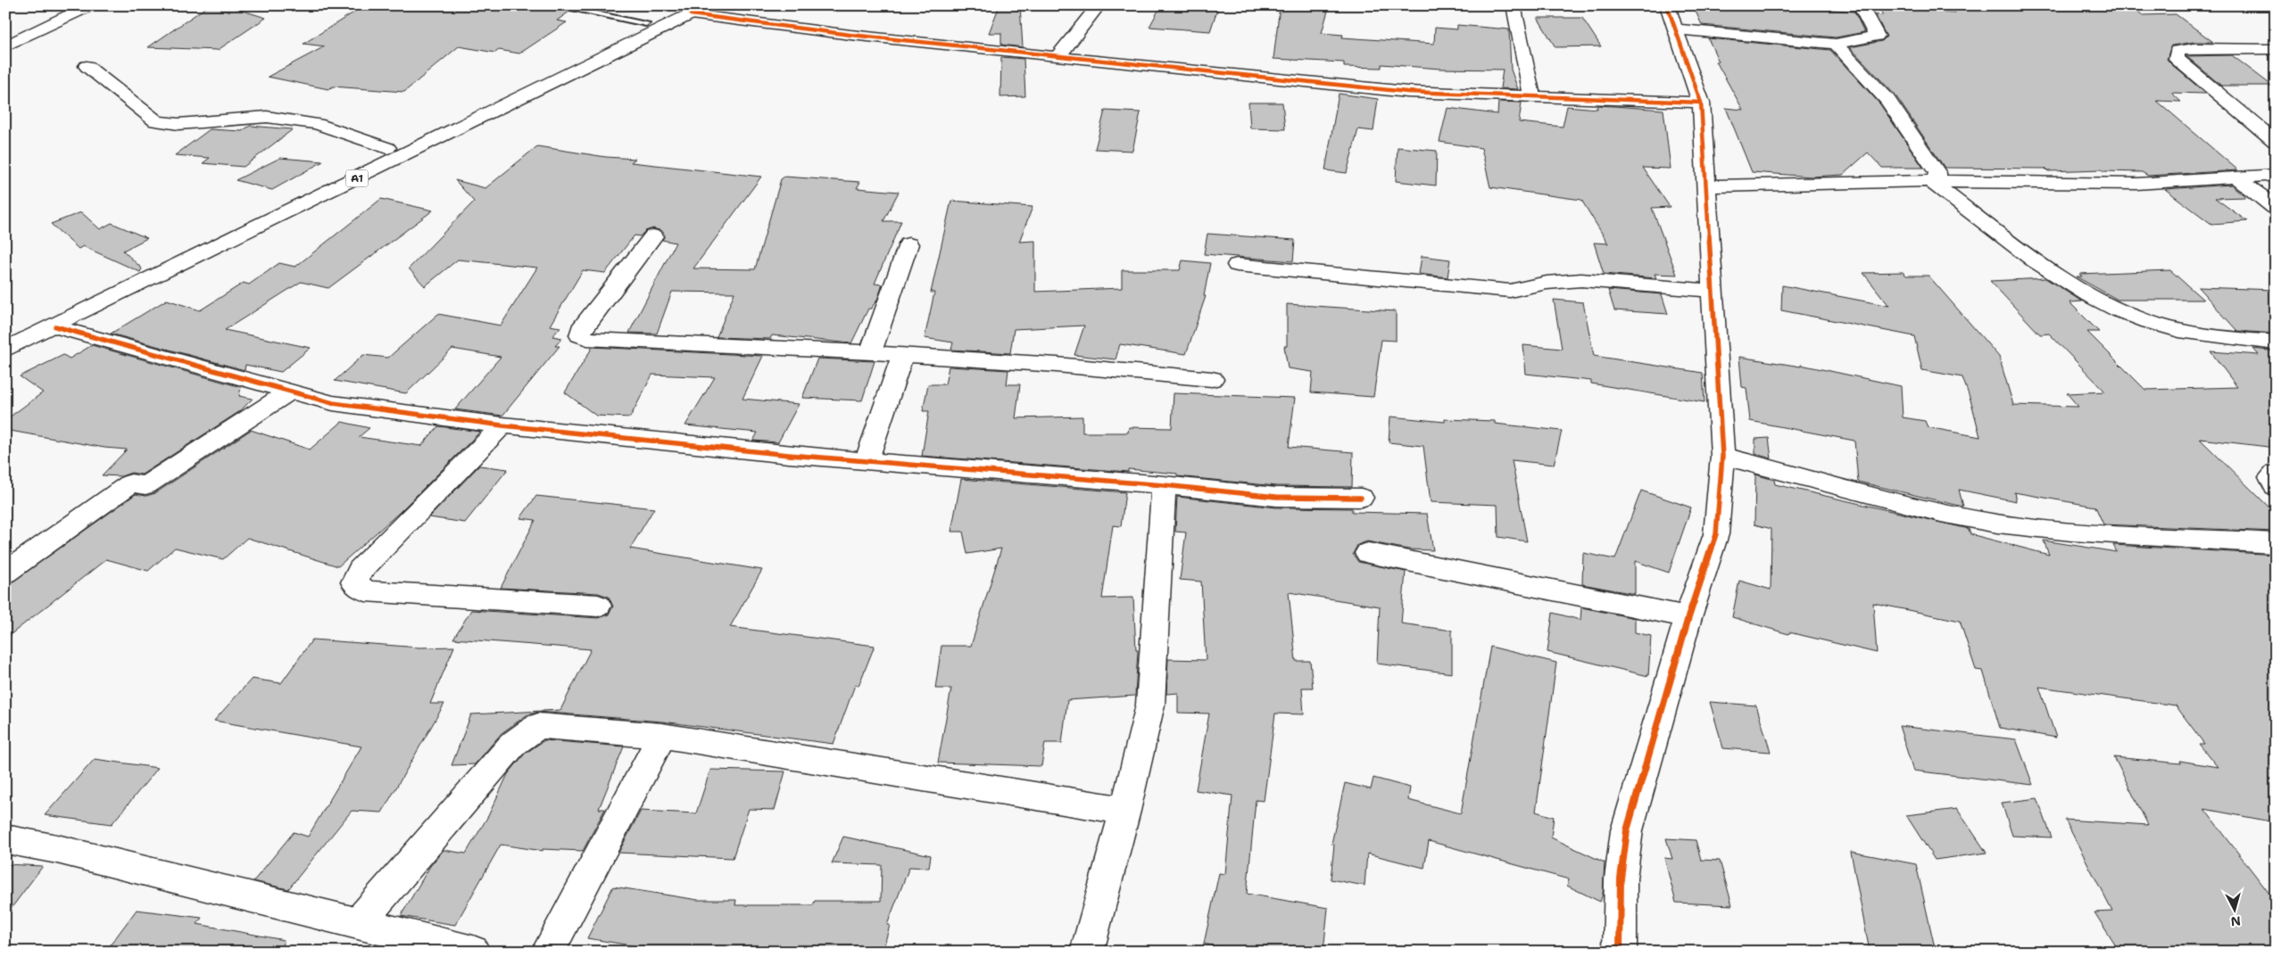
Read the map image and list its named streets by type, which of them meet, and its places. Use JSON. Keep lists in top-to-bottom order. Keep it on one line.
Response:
{"streets":{"main road":["A1"]},"north":"bottom"}
